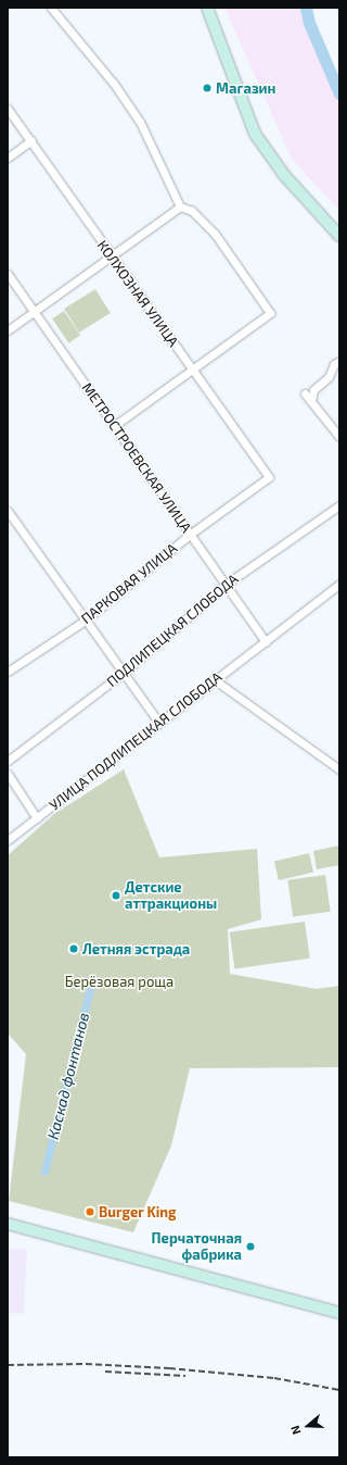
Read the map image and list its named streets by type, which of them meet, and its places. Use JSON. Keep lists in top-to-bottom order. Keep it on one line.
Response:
{"streets":{"street":["КОЛХОЗНАЯ УЛИЦА","МЕТРОСТРОЕВСКАЯ УЛИЦА","ПАРКОВАЯ УЛИЦА","ПОДЛИПЕЦКАЯ СЛОБОДА","УЛИЦА ПОДЛИПЕЦКАЯ СЛОБОДА"]},"crossings":[["КОЛХОЗНАЯ УЛИЦА","ПАРКОВАЯ УЛИЦА"],["МЕТРОСТРОЕВСКАЯ УЛИЦА","ПАРКОВАЯ УЛИЦА"],["МЕТРОСТРОЕВСКАЯ УЛИЦА","ПОДЛИПЕЦКАЯ СЛОБОДА"],["МЕТРОСТРОЕВСКАЯ УЛИЦА","УЛИЦА ПОДЛИПЕЦКАЯ СЛОБОДА"]],"water":["Каскад фонтанов"],"parks":["Берёзовая роща"],"places":["Магазин","Детские аттракционы","Летняя эстрада","Burger King","Перчаточная фабрика"],"north":"left"}
